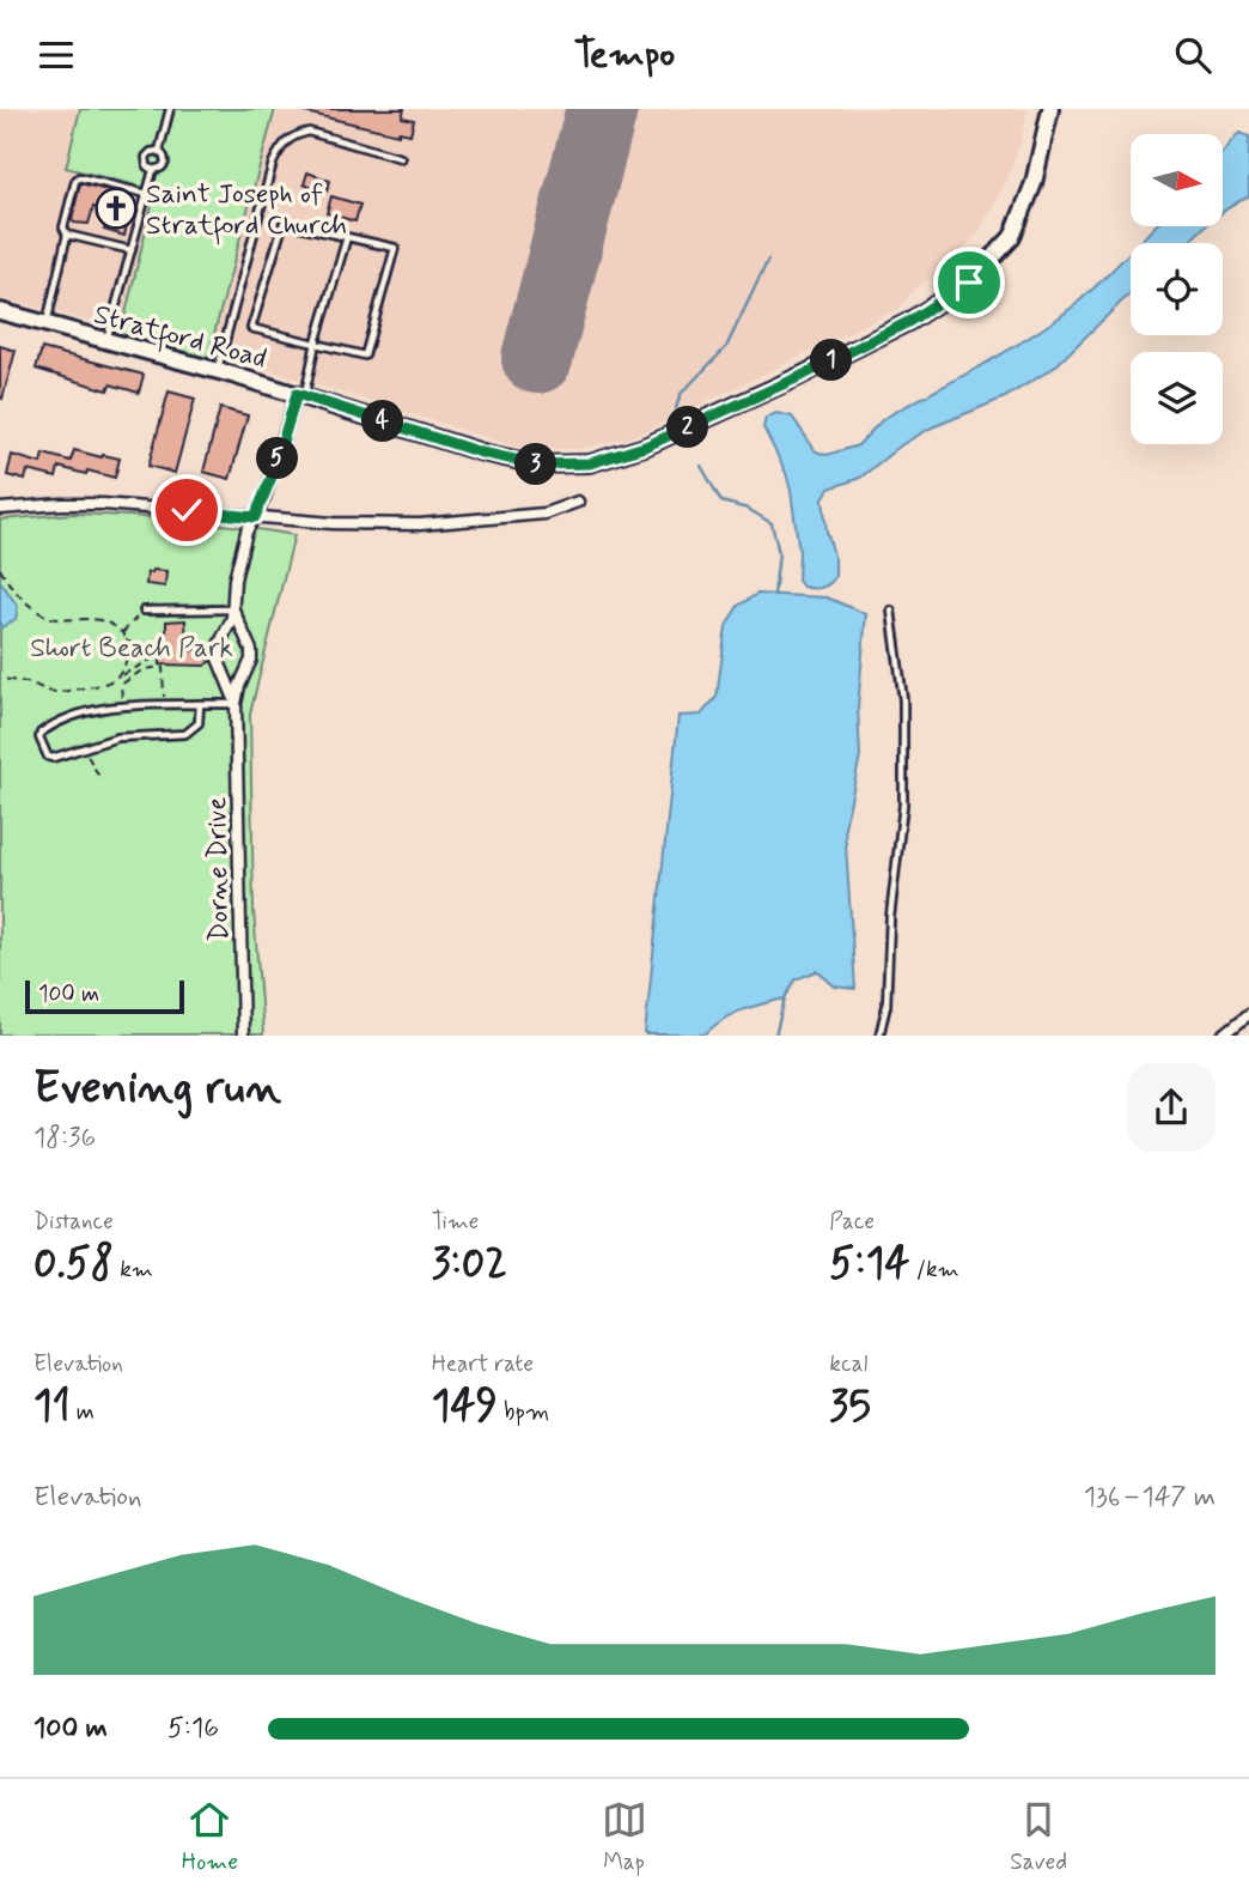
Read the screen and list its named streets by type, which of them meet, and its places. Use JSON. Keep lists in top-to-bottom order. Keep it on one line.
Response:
{"streets":{"main road":["Stratford Road"],"street":["Dorne Drive"]},"crossings":[["Stratford Road","Dorne Drive"]],"parks":["Short Beach Park"],"places":{"church":["Saint Joseph of Stratford Church"]},"scale_bar":"100 m","north":"right","page":{"header":"Tempo","pins":["1","4","2","5","3"],"scale":"100 m","heading":["Evening run","18:36"],"stats":[["Distance","0.58 km"],["Time","3:02"],["Pace","5:14 /km"],["Elevation","11 m"],["Heart rate","149 bpm"],["kcal","35"]],"chart":["Elevation","136–147 m"],"list":[{"name":"100 m","note":"5:16"}],"tabs":["Home","Map","Saved"]}}
